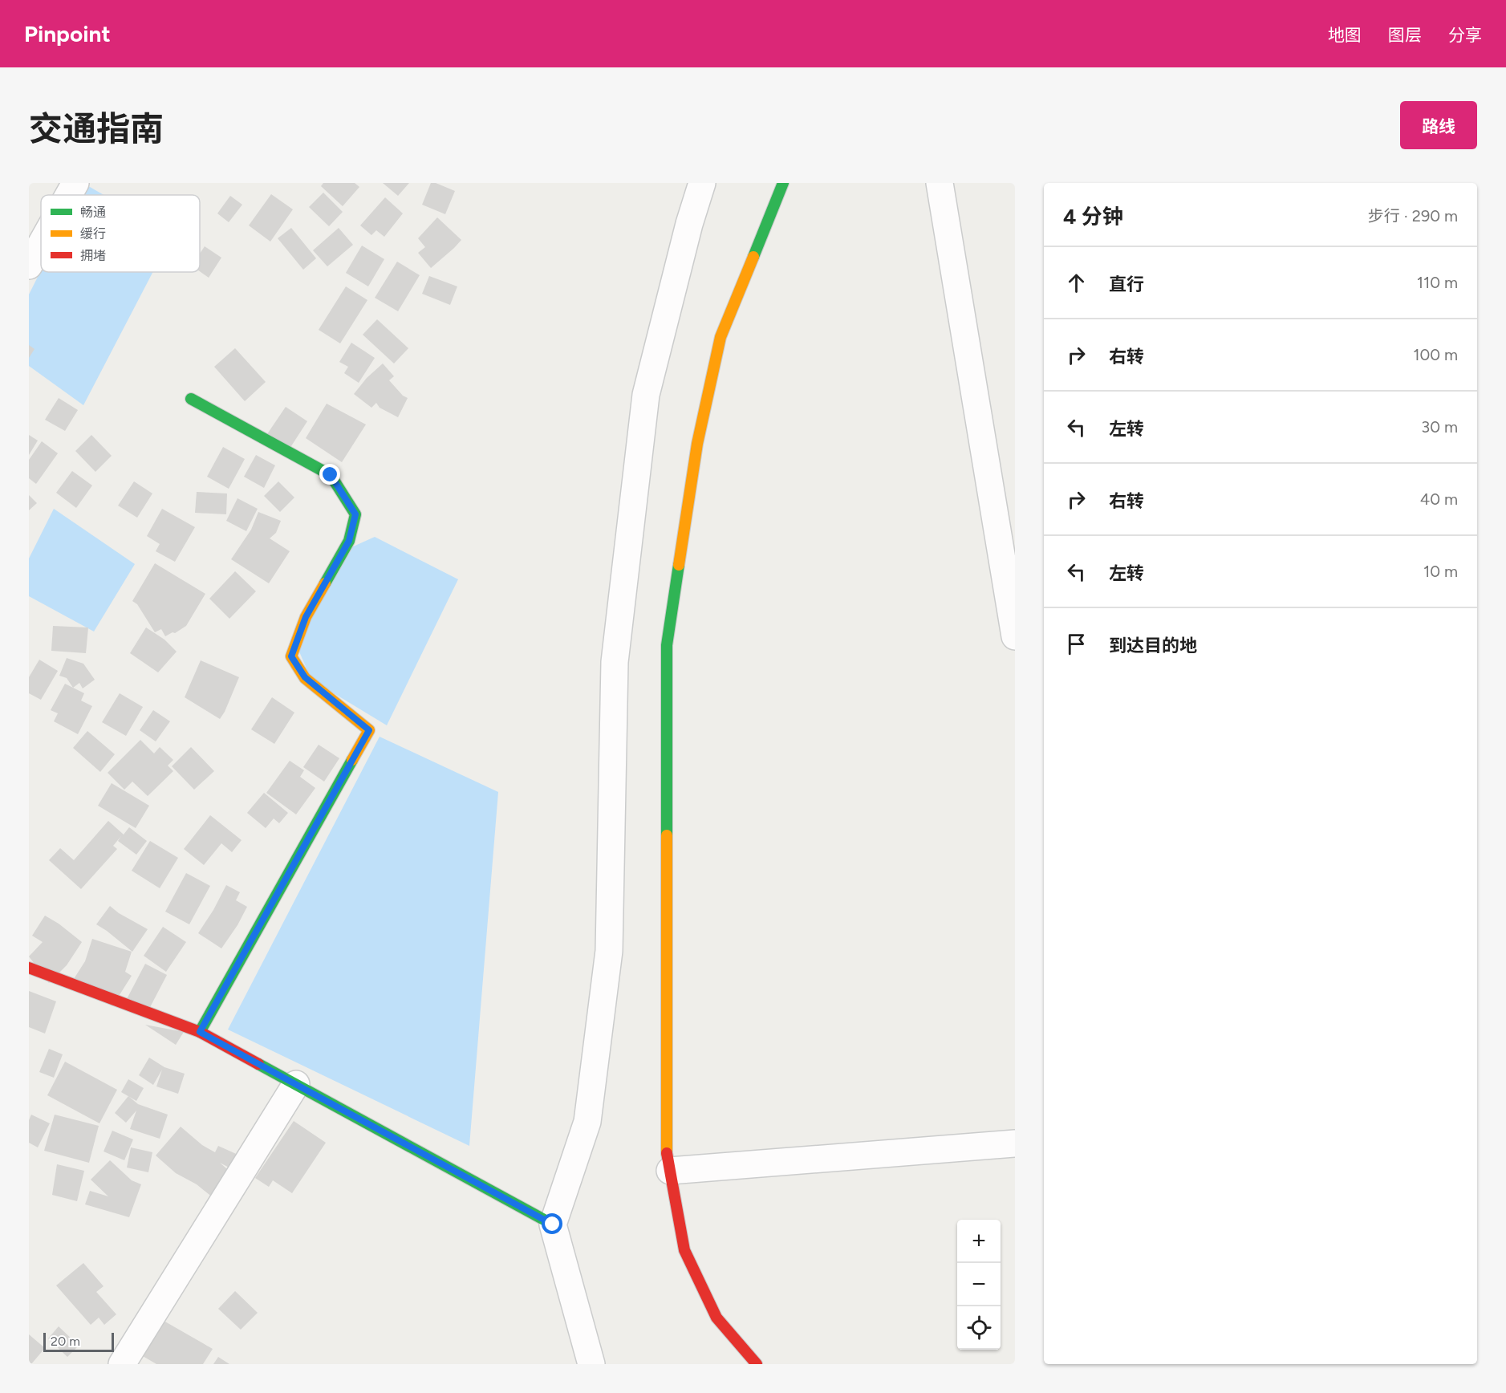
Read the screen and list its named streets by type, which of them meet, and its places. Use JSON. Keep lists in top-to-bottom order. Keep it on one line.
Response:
{"legend":["畅通","缓行","拥堵"],"scale_bar":"20 m","page":{"header":"Pinpoint","nav":["地图","图层","分享"],"title":"交通指南","buttons":"路线","heading":["4 分钟","步行 · 290 m"],"list":[["直行","110 m"],["右转","100 m"],["左转","30 m"],["右转","40 m"],["左转","10 m"],"到达目的地"],"map_buttons":["+","−"],"scale":"20 m"}}
